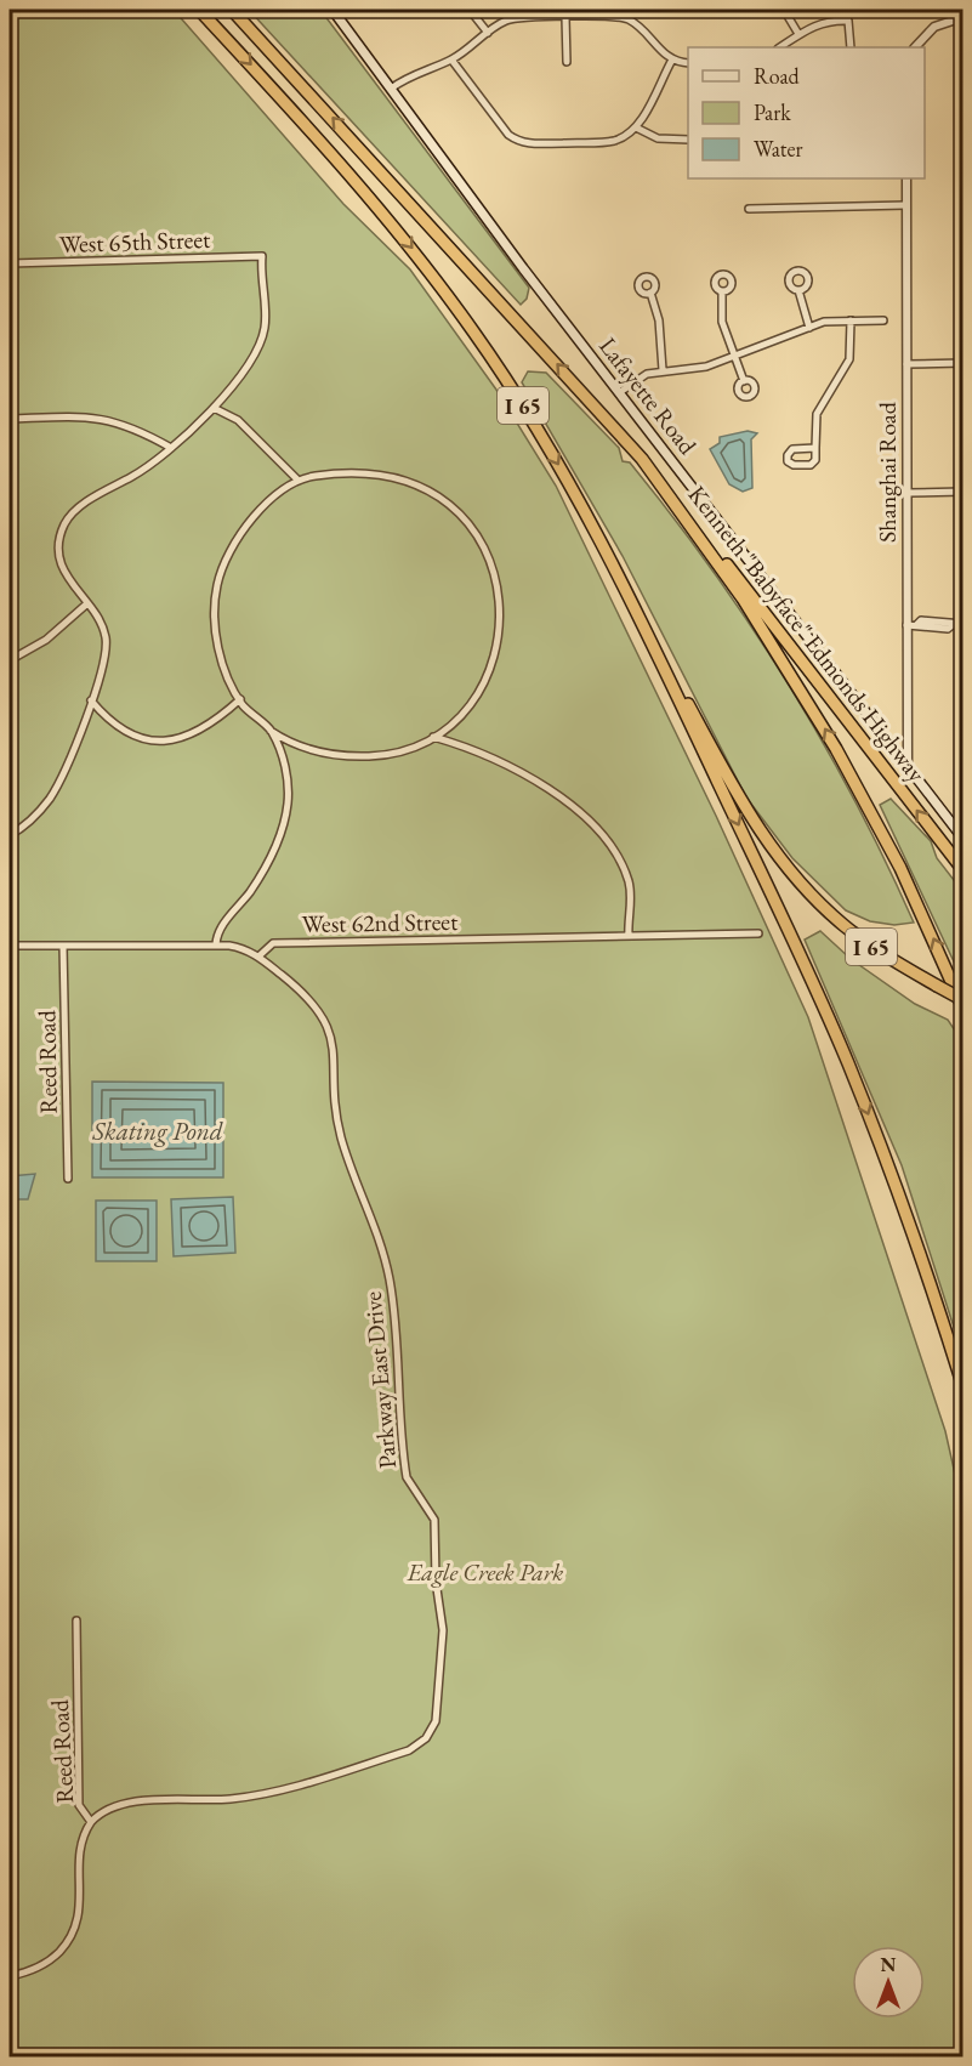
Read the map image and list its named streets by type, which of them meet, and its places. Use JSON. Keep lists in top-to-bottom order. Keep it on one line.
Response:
{"streets":{"highway":["I 65","Kenneth \"Babyface\" Edmonds Highway"],"main road":["Lafayette Road"],"street":["West 65th Street","Shanghai Road","West 62nd Street","Reed Road","Parkway East Drive"]},"crossings":[["Lafayette Road","Shanghai Road"],["I 65","Kenneth \"Babyface\" Edmonds Highway"],["West 62nd Street","Parkway East Drive"],["Reed Road","Parkway East Drive"]],"water":["Skating Pond"],"parks":["Eagle Creek Park"],"legend":["Road","Park","Water"],"north":"top"}
